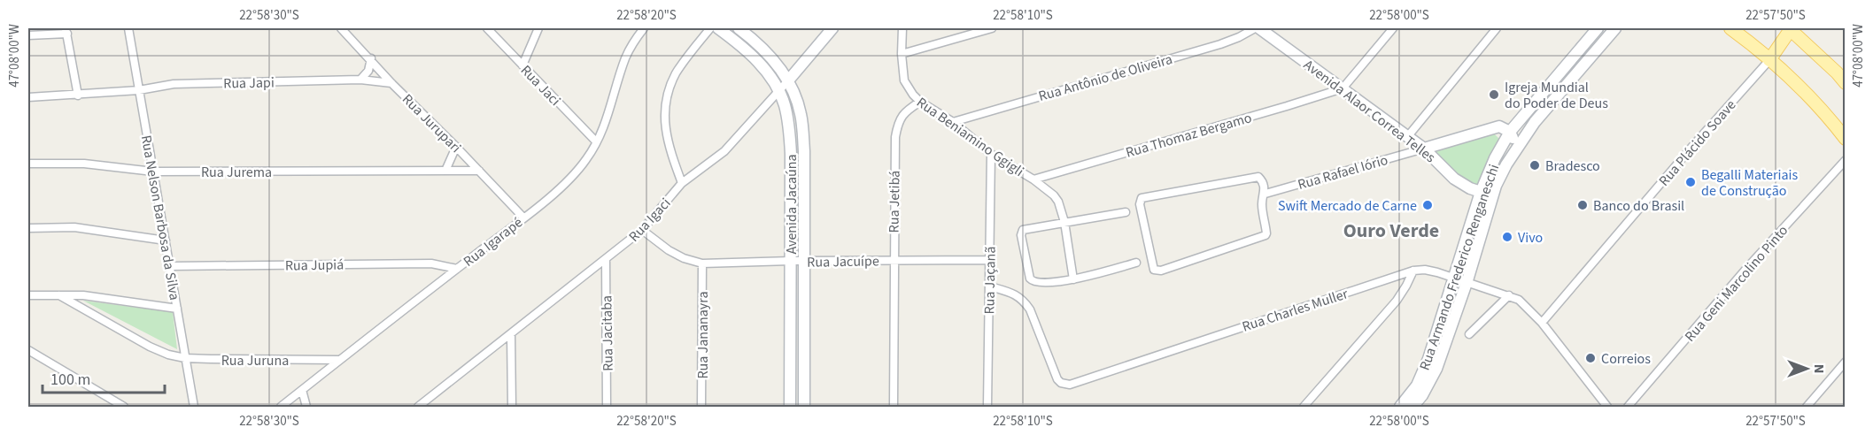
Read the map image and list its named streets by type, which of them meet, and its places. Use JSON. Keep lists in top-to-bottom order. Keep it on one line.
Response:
{"streets":{"street":["Rua Antônio de Oliveira","Rua Japi","Rua Jaci","Avenida Alaor Correa Telles","Rua Jurupari","Rua Thomaz Bergamo","Rua Beniamino Ggigli","Rua Plácido Soave","Rua Jurema","Rua Rafael Iório","Rua Jetibá","Avenida Jacaúna","Rua Nelson Barbosa da Silva","Rua Igaci","Rua Igarapé","Rua Jacuípe","Rua Jupiá","Rua Armando Frederico Renganeschi","Rua Jaçanã","Rua Geni Marcolino Pinto","Rua Charles Muller","Rua Jacitaba","Rua Jananayra","Rua Juruna"]},"crossings":[["Rua Antônio de Oliveira","Rua Beniamino Ggigli"],["Rua Japi","Rua Jurupari"],["Rua Japi","Rua Nelson Barbosa da Silva"],["Rua Jaci","Rua Igarapé"],["Avenida Alaor Correa Telles","Rua Thomaz Bergamo"],["Avenida Alaor Correa Telles","Rua Rafael Iório"],["Avenida Alaor Correa Telles","Rua Armando Frederico Renganeschi"],["Rua Jurupari","Rua Jurema"],["Rua Jurupari","Rua Igarapé"],["Rua Thomaz Bergamo","Rua Beniamino Ggigli"],["Rua Beniamino Ggigli","Rua Jetibá"],["Rua Beniamino Ggigli","Rua Jaçanã"],["Rua Plácido Soave","Rua Charles Muller"],["Rua Jurema","Rua Nelson Barbosa da Silva"],["Rua Rafael Iório","Rua Armando Frederico Renganeschi"],["Rua Jetibá","Rua Jacuípe"],["Avenida Jacaúna","Rua Igaci"],["Avenida Jacaúna","Rua Jacuípe"],["Rua Nelson Barbosa da Silva","Rua Jupiá"],["Rua Nelson Barbosa da Silva","Rua Juruna"],["Rua Igaci","Rua Jacuípe"],["Rua Igaci","Rua Jacitaba"],["Rua Igarapé","Rua Jupiá"],["Rua Igarapé","Rua Juruna"],["Rua Jacuípe","Rua Jaçanã"],["Rua Jacuípe","Rua Jananayra"],["Rua Armando Frederico Renganeschi","Rua Charles Muller"],["Rua Jaçanã","Rua Charles Muller"]],"districts":["Ouro Verde"],"places":["Igreja Mundial do Poder de Deus","Bradesco","Begalli Materiais de Construção","Swift Mercado de Carne","Banco do Brasil","Vivo","Correios"],"scale_bar":"100 m","north":"right","coordinates":["22°58'30\"S","22°58'20\"S","22°58'10\"S","22°58'00\"S","22°57'50\"S","47°08'00\"W"]}
